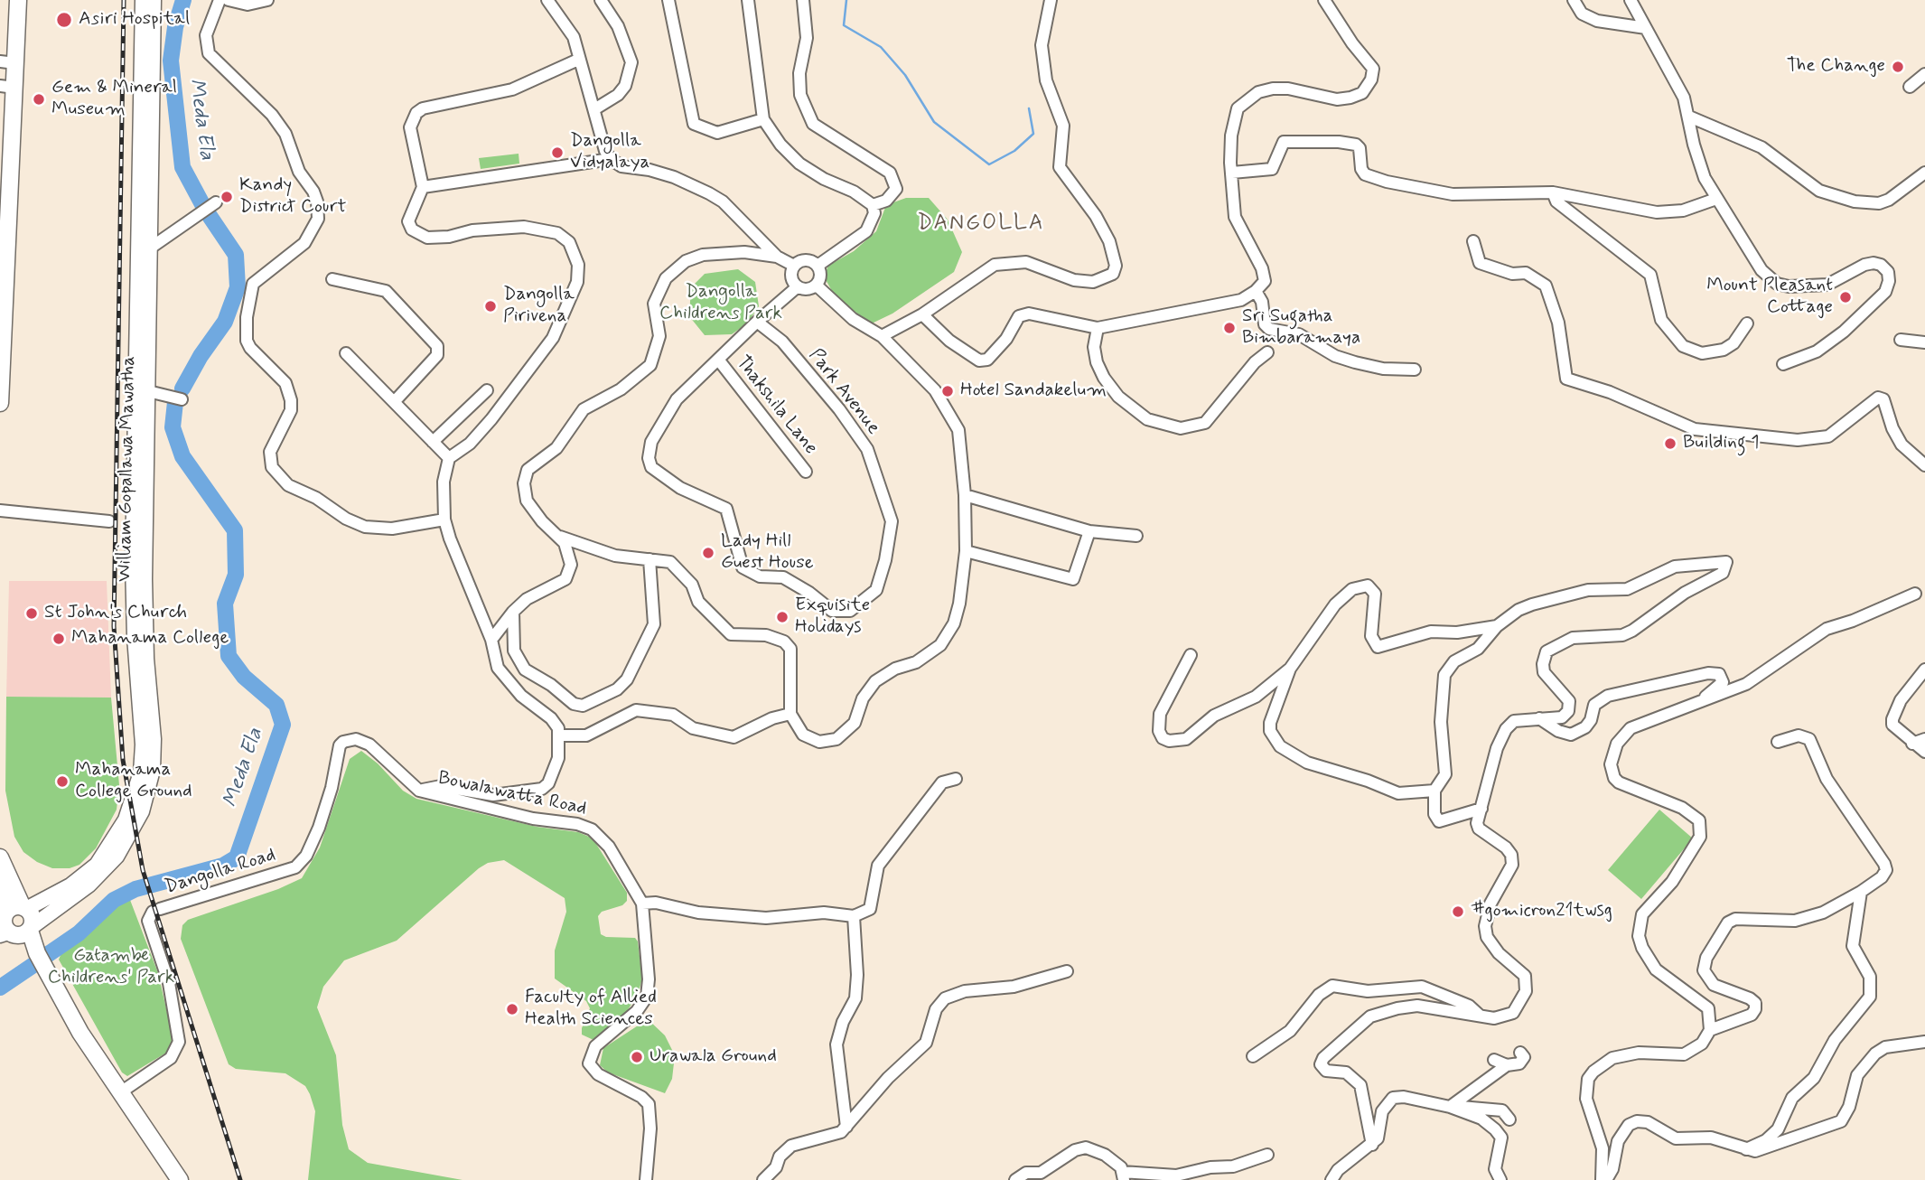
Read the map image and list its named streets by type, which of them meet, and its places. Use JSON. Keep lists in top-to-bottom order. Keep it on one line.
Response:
{"streets":{"main road":["William Gopallawa Mawatha"],"street":["Park Avenue","Thakshila Lane","Bowalawatta Road","Dangolla Road"]},"crossings":[["Park Avenue","Thakshila Lane"],["Bowalawatta Road","Dangolla Road"]],"districts":["DANGOLLA"],"water":["Meda Ela"],"parks":["Dangolla Childrens Park","Gatambe Childrens' Park"],"places":["Asiri Hospital","The Change","Gem & Mineral Museum","Dangolla Vidyalaya","Kandy District Court","Mount Pleasant Cottage","Dangolla Pirivena","Sri Sugatha Bimbaramaya","Hotel Sandakelum","Building 1","Lady Hill Guest House","St John's Church","Exquisite Holidays","Mahanama College","Mahanama College Ground","#gomicron21twsg","Faculty of Allied Health Sciences","Urawala Ground"]}
